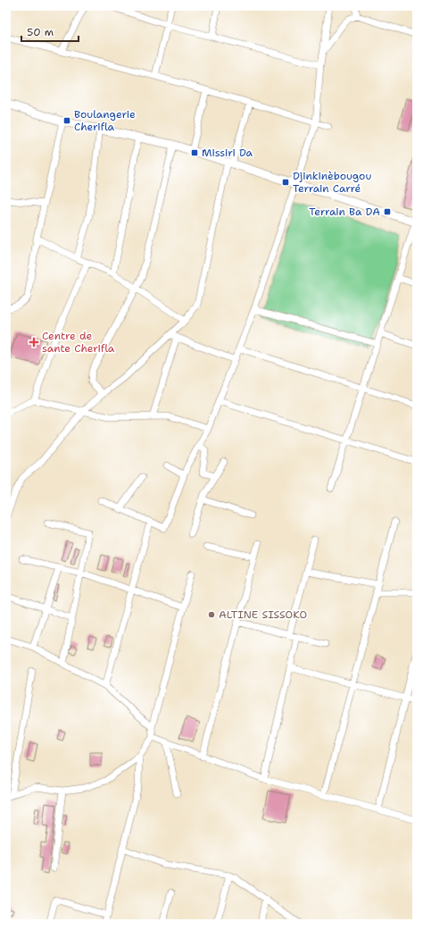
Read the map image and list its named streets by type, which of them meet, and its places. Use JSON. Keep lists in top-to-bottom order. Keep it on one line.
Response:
{"places":{"transit":["Boulangerie Cherifla","Missiri Da","Djinkinèbougou Terrain Carré","Terrain Ba DA"],"health":["Centre de sante Cherifla"],"other":["ALTINE SISSOKO"]},"scale_bar":"50 m"}
